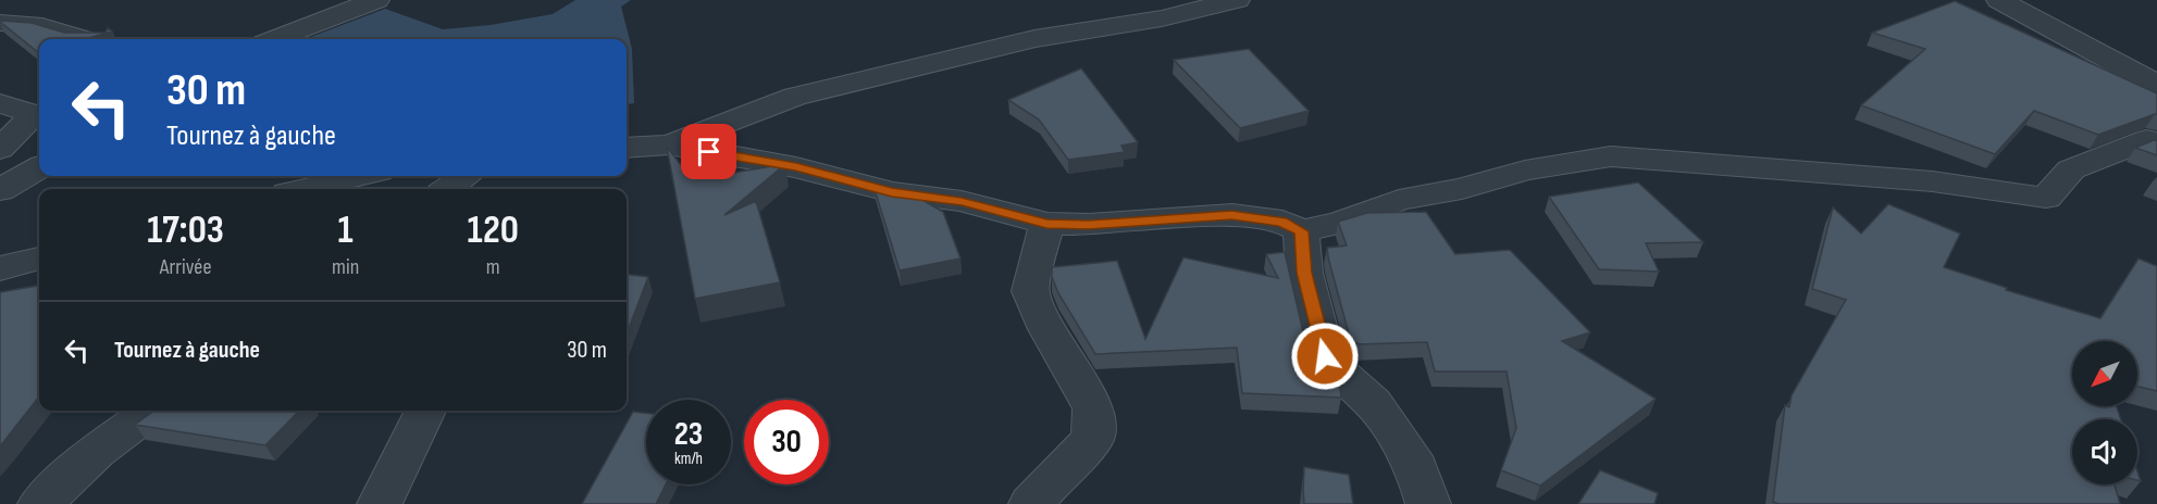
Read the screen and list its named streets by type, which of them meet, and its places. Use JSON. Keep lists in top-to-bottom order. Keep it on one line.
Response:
{"north":"bottom left","page":{"turn":["30 m","Tournez à gauche"],"eta":["17:03","Arrivée","1","min","120","m"],"list":[{"name":"Tournez à gauche","value":"30 m"}],"speed":"23 km/h","limit":"30"}}
